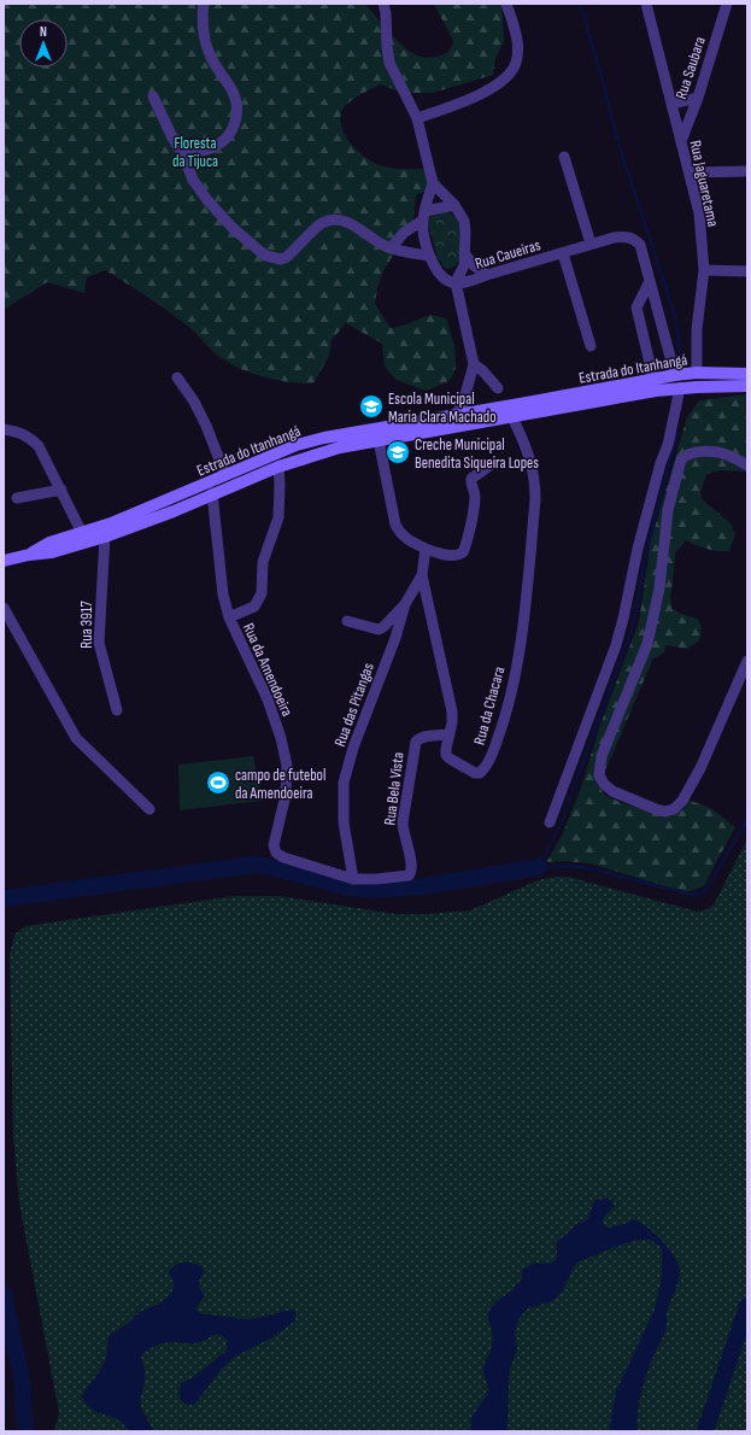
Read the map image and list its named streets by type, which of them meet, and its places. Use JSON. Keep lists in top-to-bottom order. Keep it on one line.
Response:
{"streets":{"main road":["Estrada do Itanhangá"],"street":["Rua Saubara","Rua Jaguaretama","Rua Caueiras","Rua 3917","Rua da Amendoeira","Rua das Pitangas","Rua da Chacara","Rua Bela Vista"]},"crossings":[["Rua Saubara","Rua Jaguaretama"],["Rua Jaguaretama","Estrada do Itanhangá"],["Rua Caueiras","Estrada do Itanhangá"],["Estrada do Itanhangá","Rua 3917"],["Estrada do Itanhangá","Rua da Amendoeira"],["Estrada do Itanhangá","Rua da Chacara"],["Rua da Amendoeira","Rua das Pitangas"],["Rua da Amendoeira","Rua Bela Vista"],["Rua das Pitangas","Rua da Chacara"],["Rua das Pitangas","Rua Bela Vista"],["Rua da Chacara","Rua Bela Vista"]],"parks":["Floresta da Tijuca"],"places":{"school or university":["Escola Municipal Maria Clara Machado","Creche Municipal Benedita Siqueira Lopes"],"sports":["campo de futebol da Amendoeira"]},"north":"top"}
